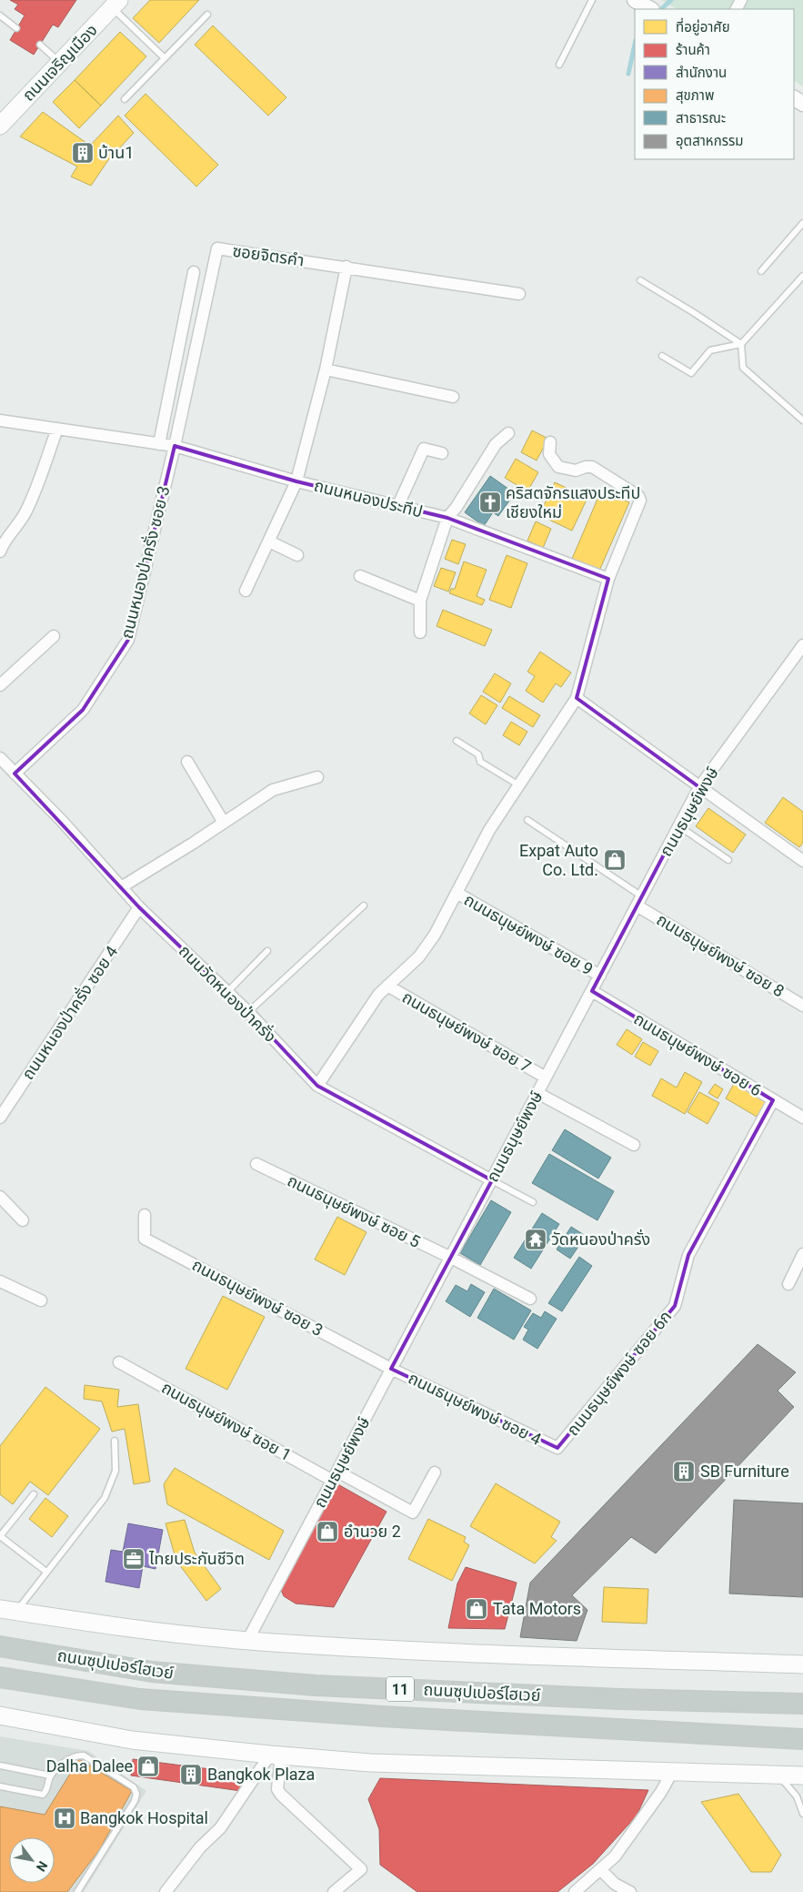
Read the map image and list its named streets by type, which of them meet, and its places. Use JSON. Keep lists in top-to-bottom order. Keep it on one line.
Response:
{"streets":{"highway":["ถนนซุปเปอร์ไฮเวย์","11"],"main road":["ถนนเจริญเมือง"],"street":["ซอยจิตรคำ","ถนนหนองประทีป","ถนนหนองป่าครั่ง ซอย 3","ถนนธนุษย์พงษ์","ถนนธนุษย์พงษ์ ซอย 9","ถนนธนุษย์พงษ์ ซอย 8","ถนนวัดหนองป่าครั่ง","ถนนหนองป่าครั่ง ซอย 4","ถนนธนุษย์พงษ์ ซอย 7","ถนนธนุษย์พงษ์ ซอย 6","ถนนธนุษย์พงษ์ ซอย 5","ถนนธนุษย์พงษ์ ซอย 3","ถนนธนุษย์พงษ์ ซอย 6ก","ถนนธนุษย์พงษ์ ซอย 4","ถนนธนุษย์พงษ์ ซอย 1"]},"crossings":[["ซอยจิตรคำ","ถนนหนองประทีป"],["ซอยจิตรคำ","ถนนหนองป่าครั่ง ซอย 3"],["ถนนหนองประทีป","ถนนหนองป่าครั่ง ซอย 3"],["ถนนหนองป่าครั่ง ซอย 3","ถนนวัดหนองป่าครั่ง"],["ถนนธนุษย์พงษ์","ถนนธนุษย์พงษ์ ซอย 9"],["ถนนธนุษย์พงษ์","ถนนธนุษย์พงษ์ ซอย 8"],["ถนนธนุษย์พงษ์","ถนนวัดหนองป่าครั่ง"],["ถนนธนุษย์พงษ์","ถนนธนุษย์พงษ์ ซอย 7"],["ถนนธนุษย์พงษ์","ถนนธนุษย์พงษ์ ซอย 6"],["ถนนธนุษย์พงษ์","ถนนธนุษย์พงษ์ ซอย 5"],["ถนนธนุษย์พงษ์","ถนนธนุษย์พงษ์ ซอย 3"],["ถนนธนุษย์พงษ์","ถนนธนุษย์พงษ์ ซอย 4"],["ถนนธนุษย์พงษ์","ถนนธนุษย์พงษ์ ซอย 1"],["ถนนวัดหนองป่าครั่ง","ถนนหนองป่าครั่ง ซอย 4"],["ถนนธนุษย์พงษ์ ซอย 6","ถนนธนุษย์พงษ์ ซอย 6ก"],["ถนนธนุษย์พงษ์ ซอย 3","ถนนธนุษย์พงษ์ ซอย 4"],["ถนนธนุษย์พงษ์ ซอย 6ก","ถนนธนุษย์พงษ์ ซอย 4"]],"places":{"building":["บ้าน1","SB Furniture","Bangkok Plaza"],"church":["คริสตจักรแสงประทีป เชียงใหม่"],"shop":["Expat Auto Co. Ltd.","อำนวย 2","Tata Motors","Dalha Dalee"],"temple":["วัดหนองป่าครั่ง"],"office":["ไทยประกันชีวิต"],"hospital":["Bangkok Hospital"]},"legend":["ที่อยู่อาศัย","ร้านค้า","สำนักงาน","สุขภาพ","สาธารณะ","อุตสาหกรรม"],"north":"bottom right"}
